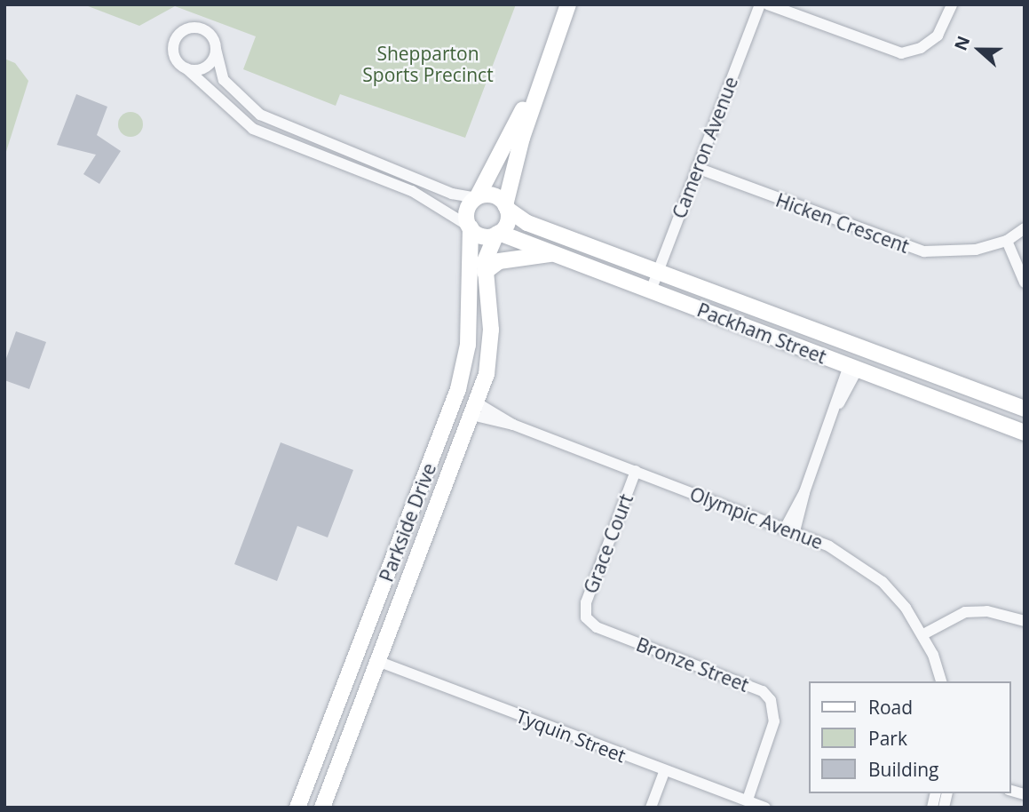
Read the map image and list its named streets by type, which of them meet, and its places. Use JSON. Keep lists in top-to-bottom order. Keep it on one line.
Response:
{"streets":{"street":["Cameron Avenue","Hicken Crescent","Packham Street","Olympic Avenue","Parkside Drive","Grace Court","Bronze Street","Tyquin Street"]},"crossings":[["Cameron Avenue","Hicken Crescent"],["Cameron Avenue","Packham Street"],["Packham Street","Parkside Drive"],["Olympic Avenue","Parkside Drive"],["Olympic Avenue","Grace Court"],["Parkside Drive","Tyquin Street"],["Grace Court","Bronze Street"],["Bronze Street","Tyquin Street"]],"parks":["Shepparton Sports Precinct"],"legend":["Road","Park","Building"],"north":"left"}
